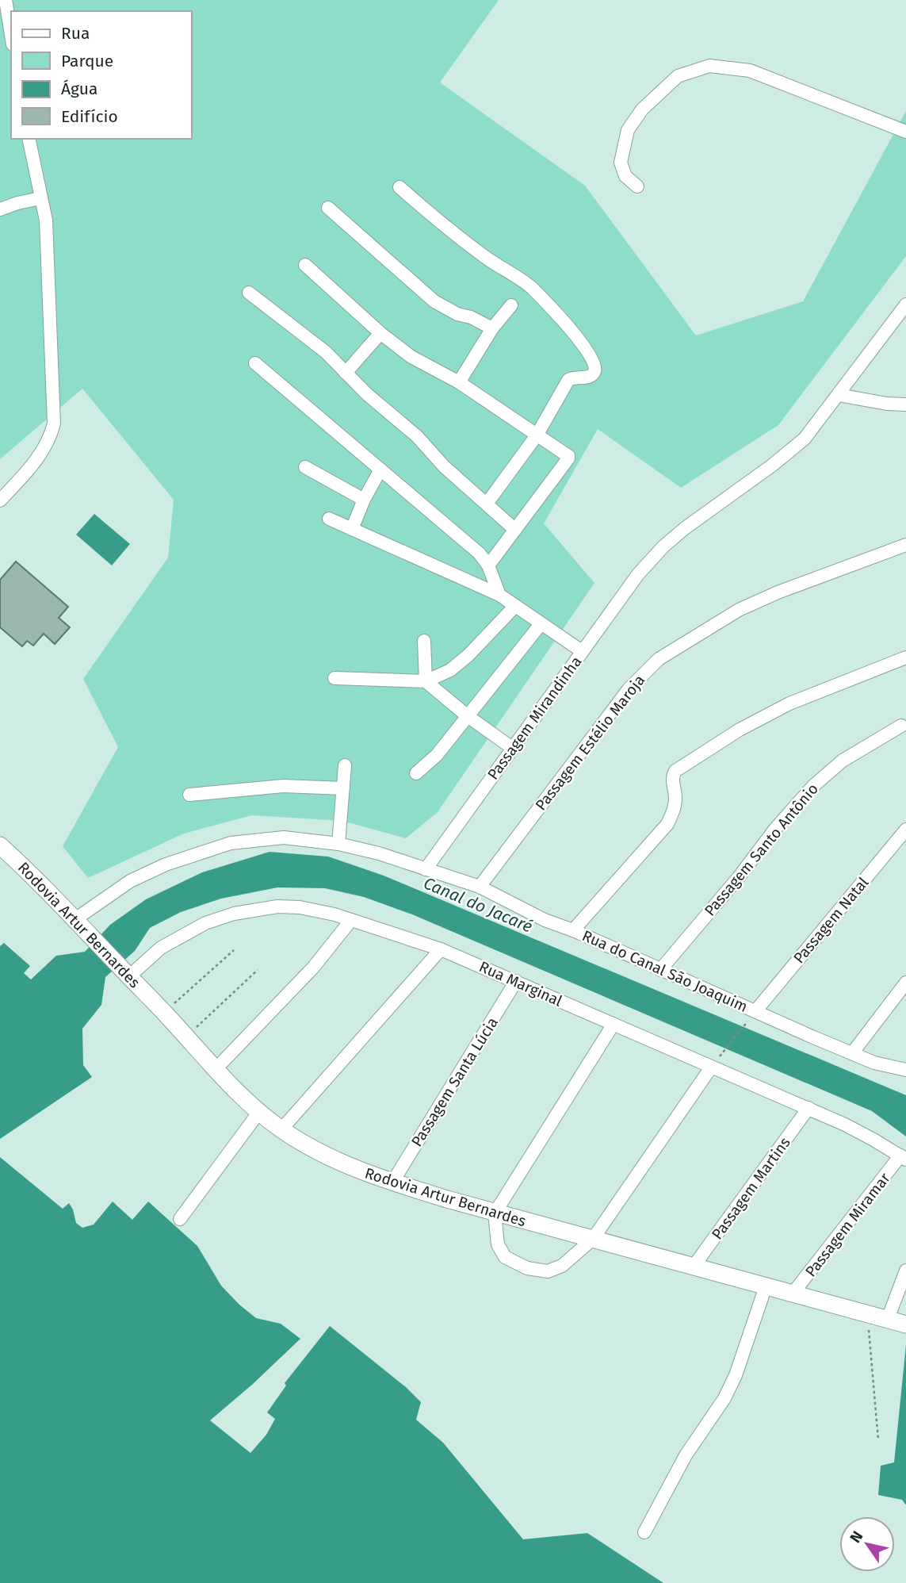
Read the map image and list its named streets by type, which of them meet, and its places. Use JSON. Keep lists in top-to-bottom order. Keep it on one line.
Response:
{"streets":{"main road":["Rodovia Artur Bernardes"],"street":["Passagem Mirandinha","Passagem Estélio Maroja","Passagem Santo Antônio","Passagem Natal","Rua do Canal São Joaquim","Rua Marginal","Passagem Santa Lúcia","Passagem Martins","Passagem Miramar"]},"crossings":[["Passagem Mirandinha","Rua do Canal São Joaquim"],["Passagem Estélio Maroja","Rua do Canal São Joaquim"],["Passagem Santo Antônio","Rua do Canal São Joaquim"],["Passagem Natal","Rua do Canal São Joaquim"],["Rodovia Artur Bernardes","Rua Marginal"],["Rodovia Artur Bernardes","Passagem Santa Lúcia"],["Rodovia Artur Bernardes","Passagem Martins"],["Rodovia Artur Bernardes","Passagem Miramar"],["Rua Marginal","Passagem Santa Lúcia"],["Rua Marginal","Passagem Martins"],["Rua Marginal","Passagem Miramar"]],"water":["Canal do Jacaré"],"legend":["Rua","Parque","Água","Edifício"],"north":"top left"}
